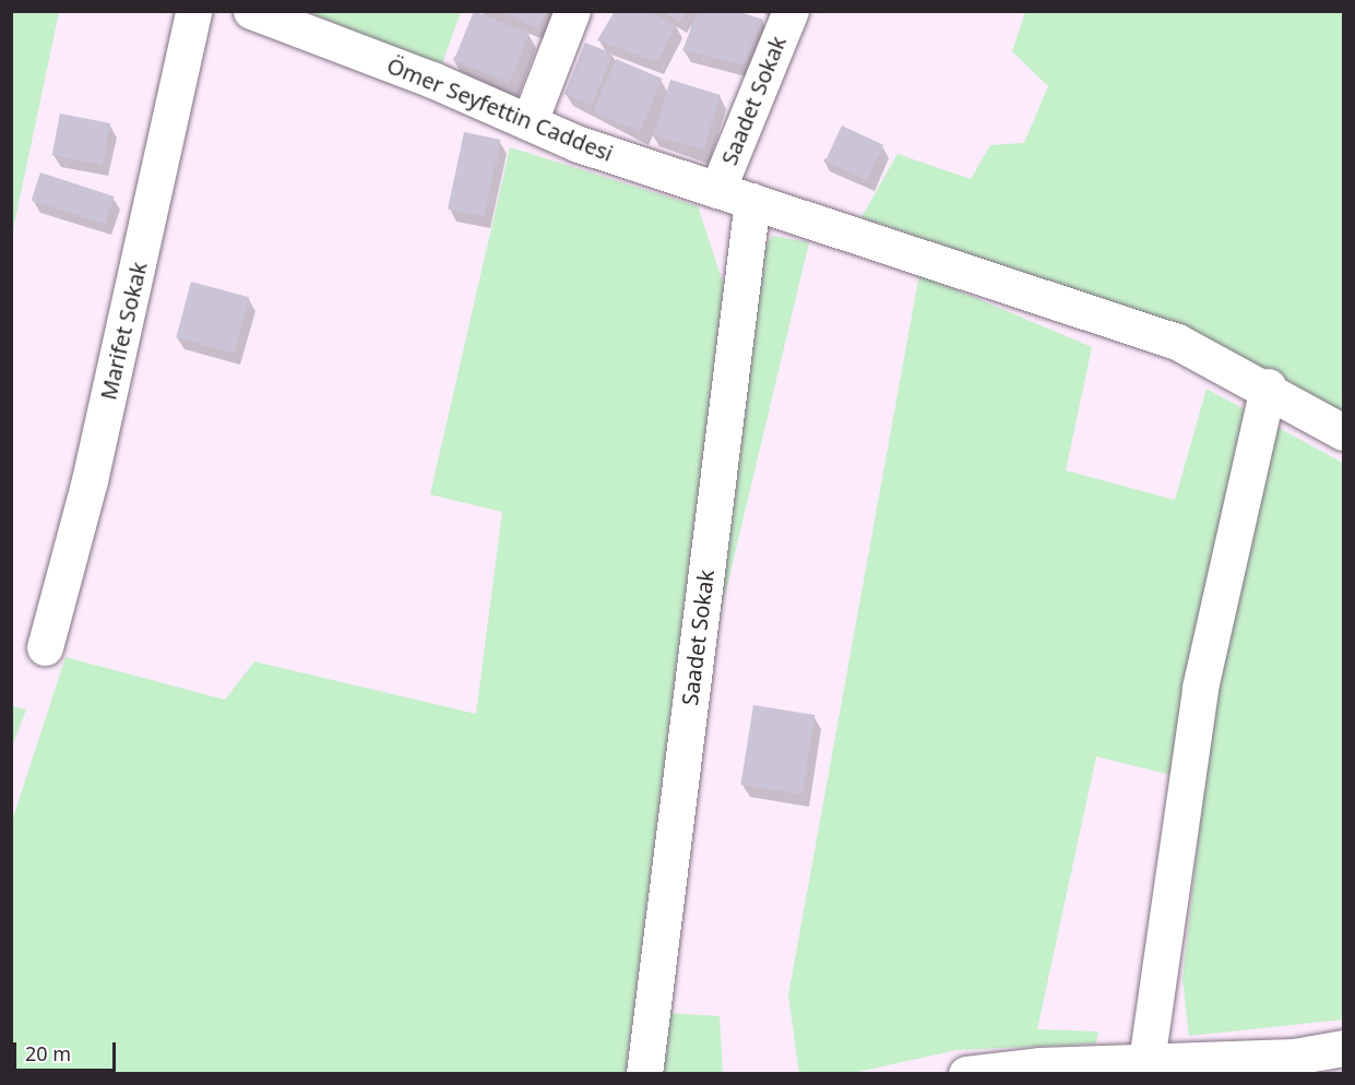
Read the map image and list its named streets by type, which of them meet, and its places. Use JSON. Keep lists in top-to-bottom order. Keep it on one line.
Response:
{"streets":{"street":["Saadet Sokak","Ömer Seyfettin Caddesi","Marifet Sokak"]},"crossings":[["Saadet Sokak","Ömer Seyfettin Caddesi"]],"scale_bar":"20 m"}
